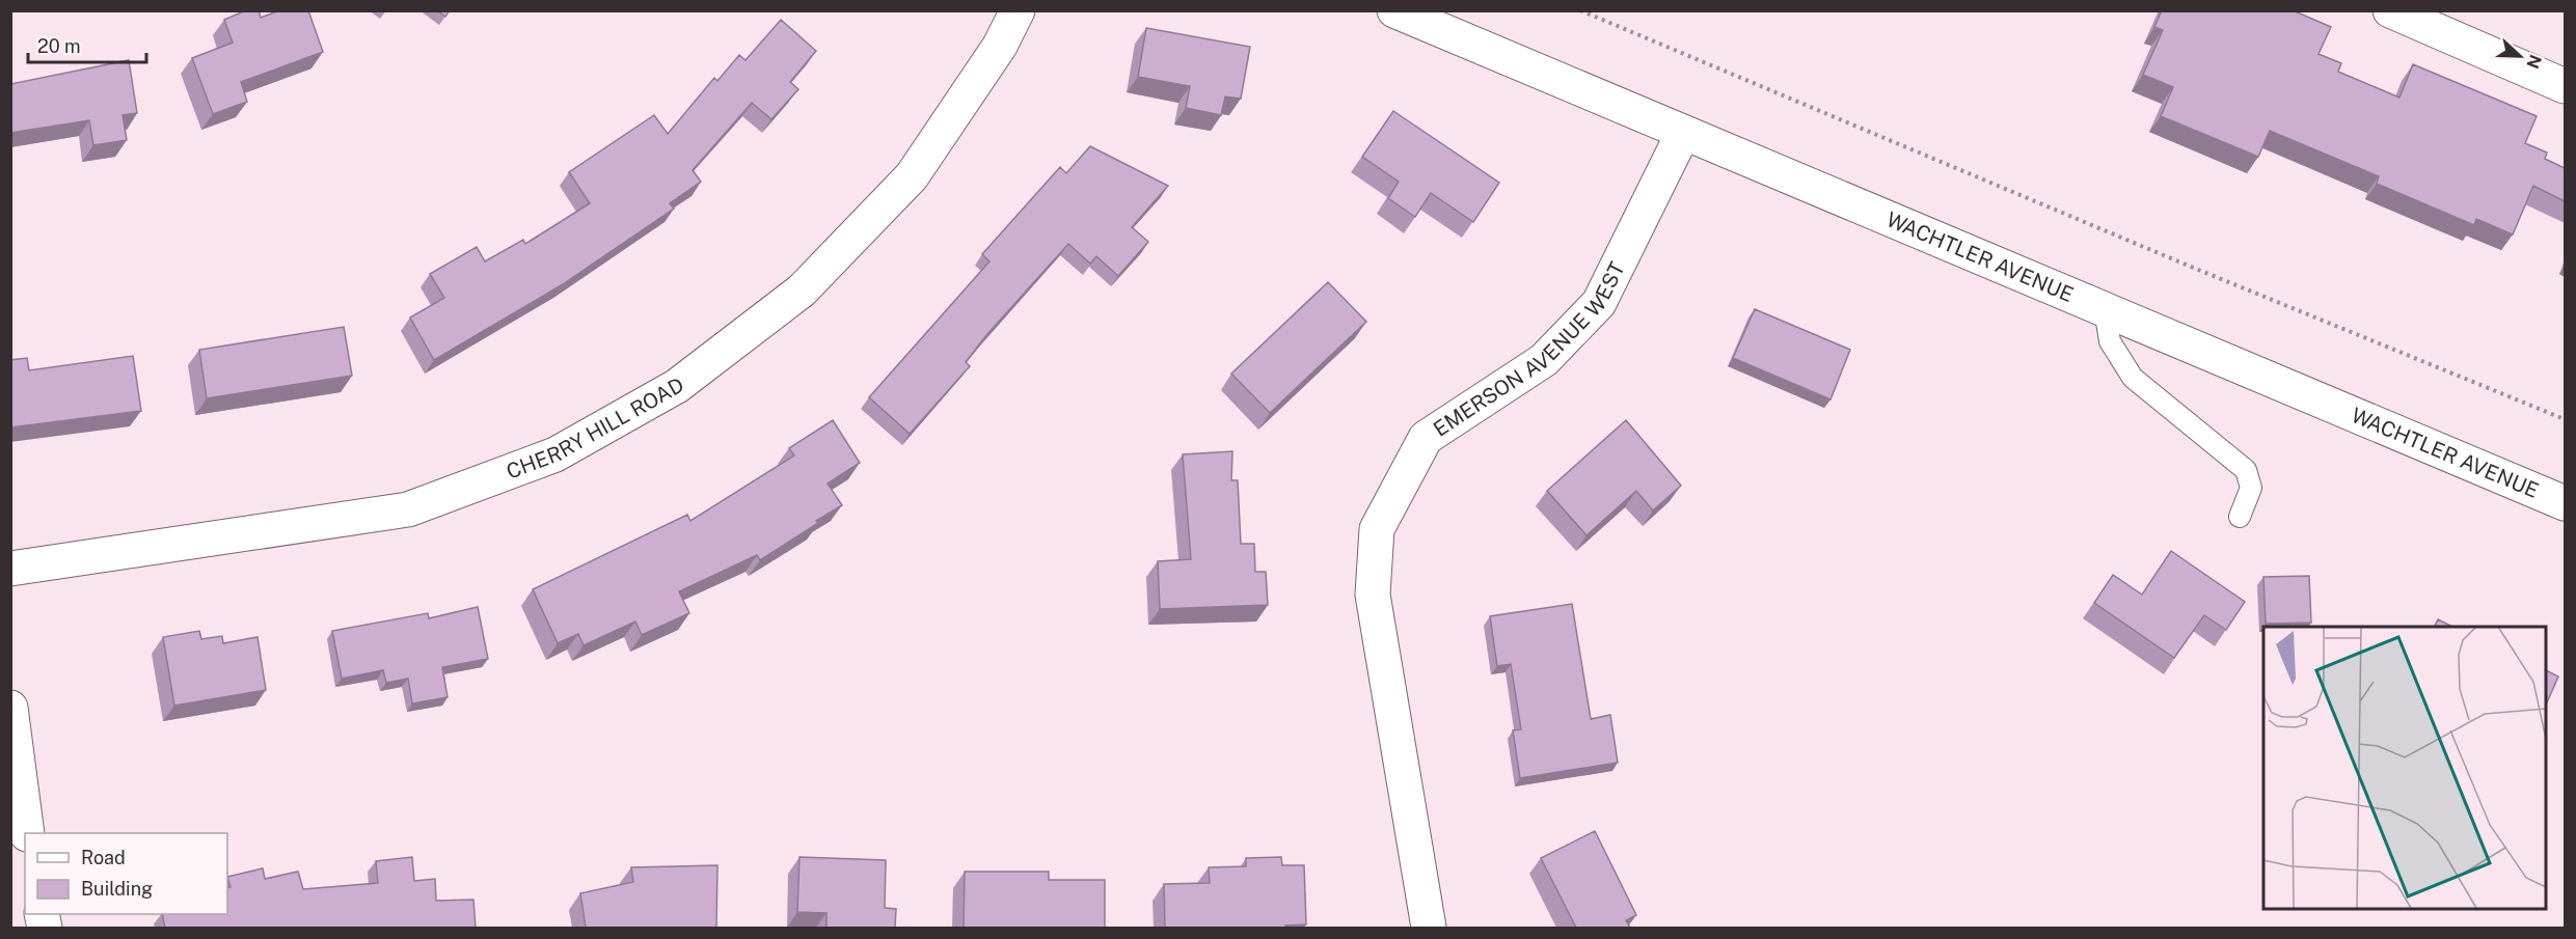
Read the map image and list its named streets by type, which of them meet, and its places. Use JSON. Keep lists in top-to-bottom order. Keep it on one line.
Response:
{"streets":{"street":["WACHTLER AVENUE","EMERSON AVENUE WEST","CHERRY HILL ROAD"]},"crossings":[["WACHTLER AVENUE","EMERSON AVENUE WEST"]],"legend":["Road","Building"],"scale_bar":"20 m","north":"right"}
